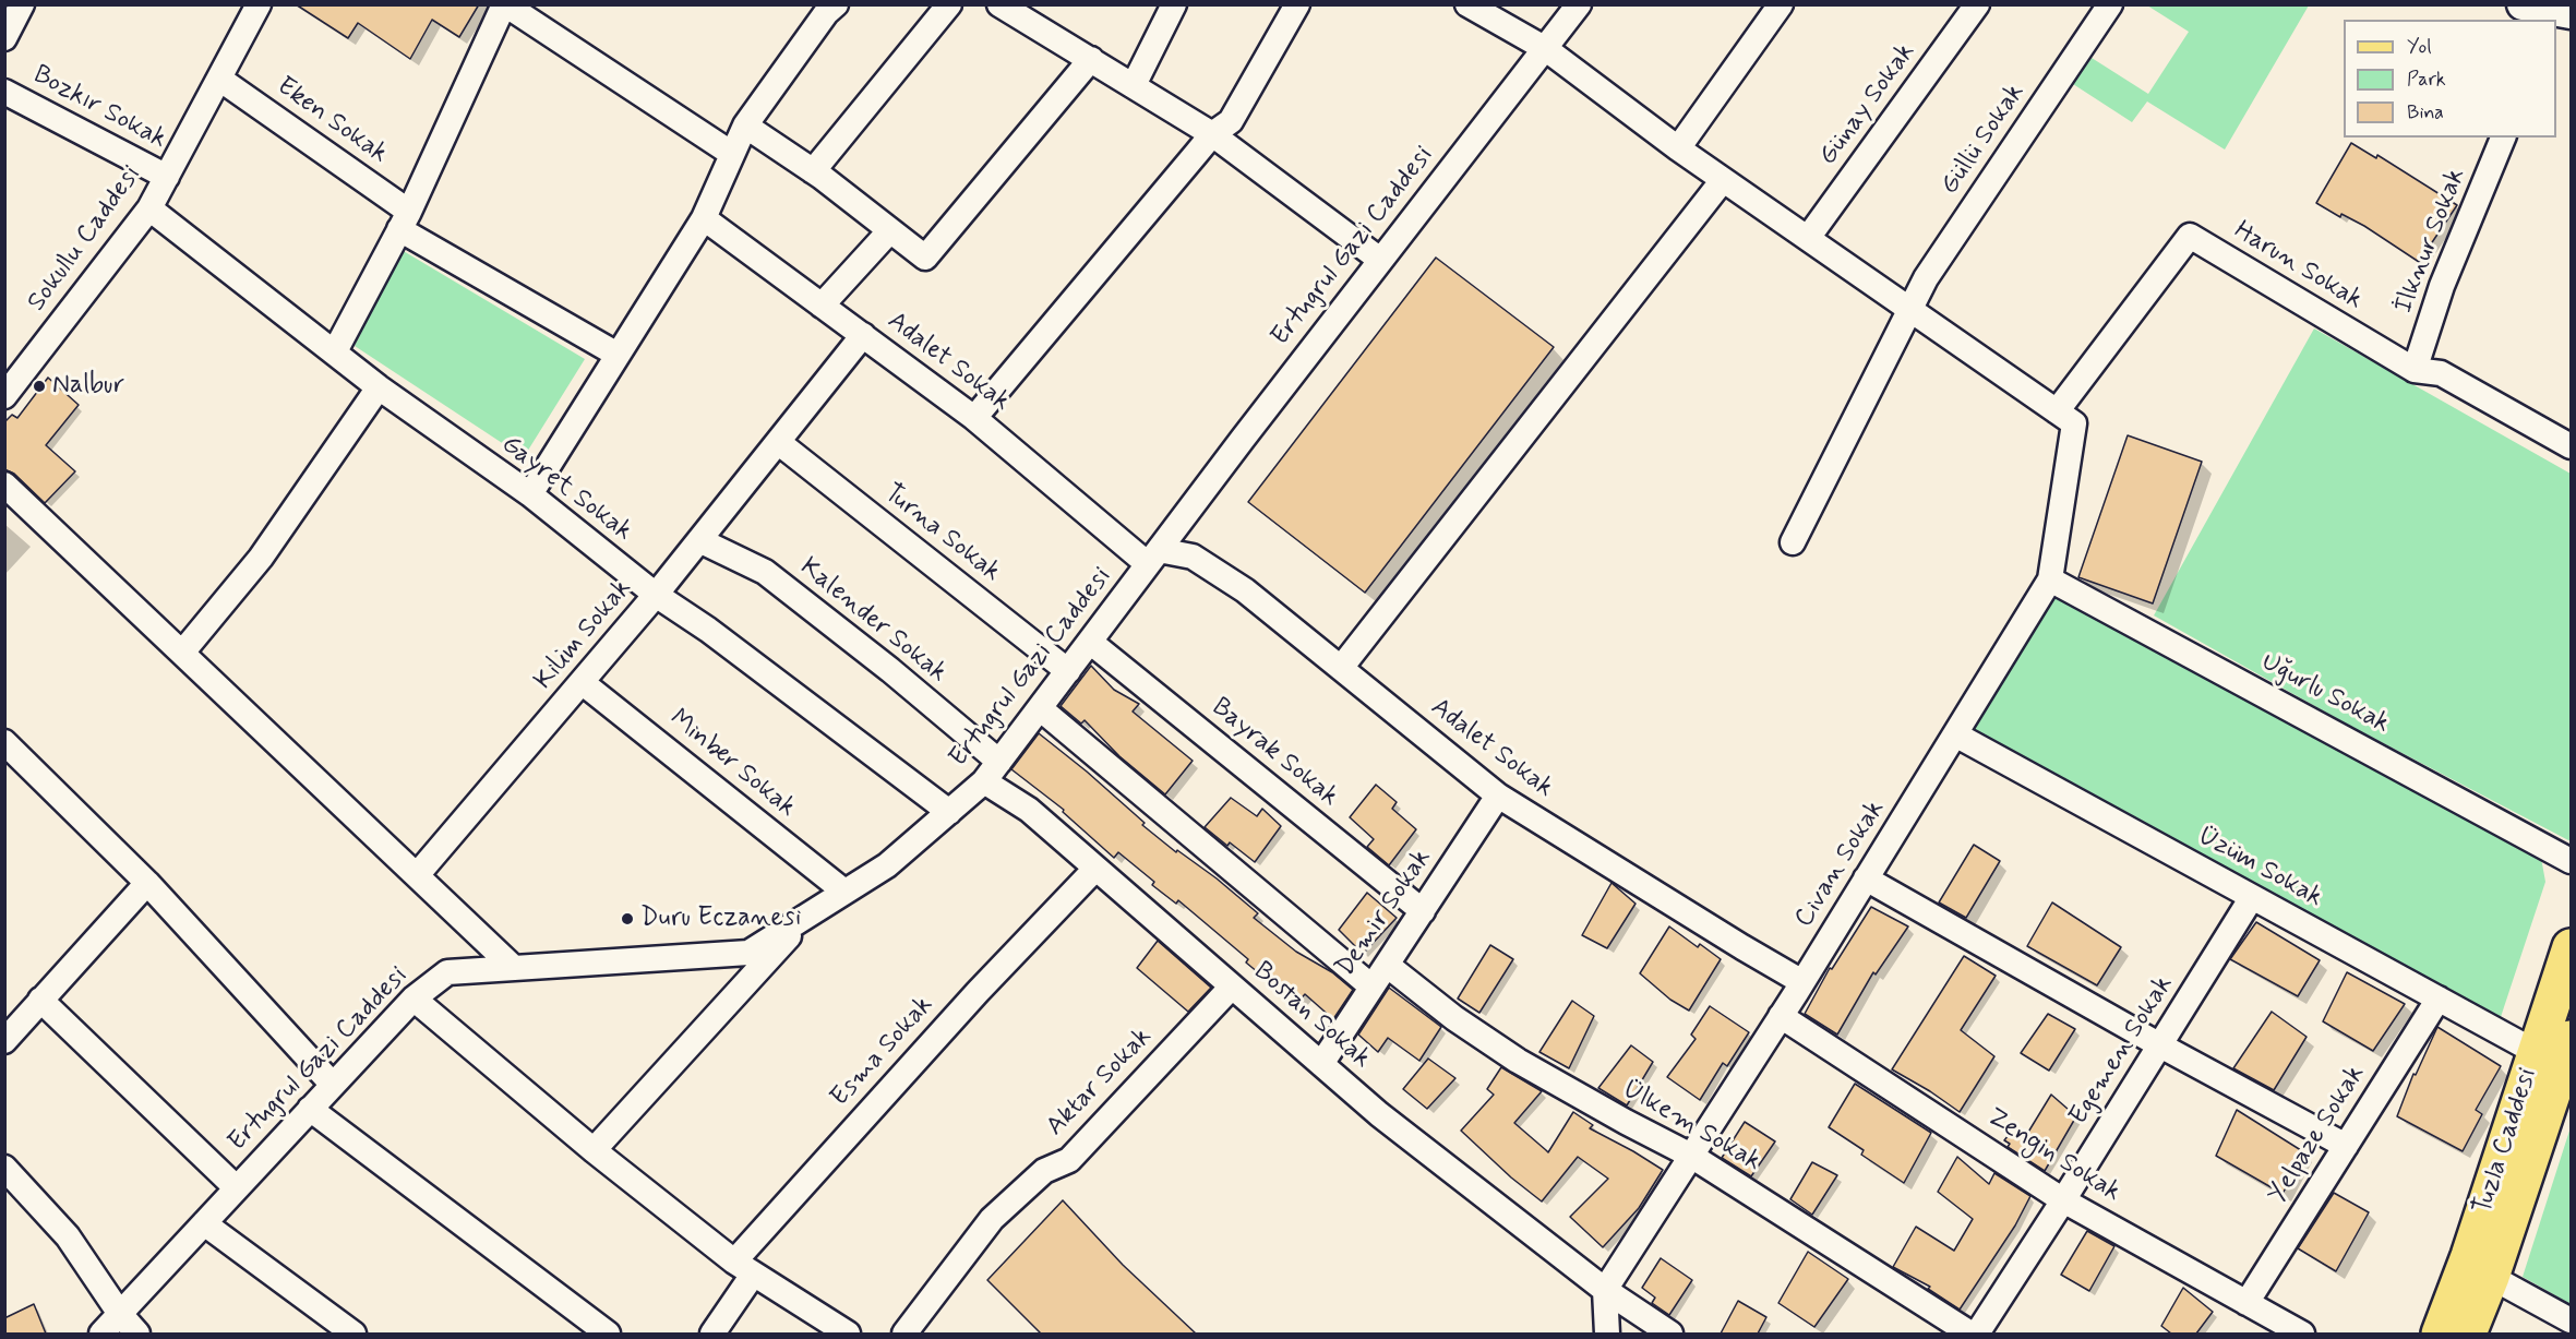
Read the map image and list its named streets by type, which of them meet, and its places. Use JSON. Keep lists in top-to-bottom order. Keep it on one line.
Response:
{"streets":{"main road":["Tuzla Caddesi"],"street":["Günay Sokak","Bozkır Sokak","Eken Sokak","Güllü Sokak","Sokullu Caddesi","İlknur Sokak","Ertugrul Gazi Caddesi","Harun Sokak","Adalet Sokak","Gayret Sokak","Turna Sokak","Kalender Sokak","Kilim Sokak","Uğurlu Sokak","Bayrak Sokak","Minber Sokak","Civan Sokak","Üzüm Sokak","Demir Sokak","Bostan Sokak","Egemen Sokak","Esma Sokak","Aktar Sokak","Ülkem Sokak","Yelpaze Sokak","Zengin Sokak"]},"crossings":[["Bozkır Sokak","Sokullu Caddesi"],["Eken Sokak","Sokullu Caddesi"],["Sokullu Caddesi","Gayret Sokak"],["İlknur Sokak","Harun Sokak"],["Ertugrul Gazi Caddesi","Adalet Sokak"],["Ertugrul Gazi Caddesi","Gayret Sokak"],["Ertugrul Gazi Caddesi","Turna Sokak"],["Ertugrul Gazi Caddesi","Kalender Sokak"],["Ertugrul Gazi Caddesi","Bayrak Sokak"],["Ertugrul Gazi Caddesi","Minber Sokak"],["Ertugrul Gazi Caddesi","Bostan Sokak"],["Harun Sokak","Civan Sokak"],["Adalet Sokak","Kilim Sokak"],["Adalet Sokak","Civan Sokak"],["Adalet Sokak","Demir Sokak"],["Gayret Sokak","Kilim Sokak"],["Turna Sokak","Kilim Sokak"],["Kalender Sokak","Kilim Sokak"],["Kilim Sokak","Minber Sokak"],["Uğurlu Sokak","Civan Sokak"],["Bayrak Sokak","Demir Sokak"],["Civan Sokak","Üzüm Sokak"],["Civan Sokak","Bostan Sokak"],["Civan Sokak","Ülkem Sokak"],["Civan Sokak","Zengin Sokak"],["Üzüm Sokak","Egemen Sokak"],["Üzüm Sokak","Yelpaze Sokak"],["Üzüm Sokak","Tuzla Caddesi"],["Demir Sokak","Bostan Sokak"],["Demir Sokak","Ülkem Sokak"],["Bostan Sokak","Esma Sokak"],["Bostan Sokak","Aktar Sokak"],["Egemen Sokak","Zengin Sokak"],["Yelpaze Sokak","Zengin Sokak"]],"places":["Nalbur","Duru Eczanesi"],"legend":["Yol","Park","Bina"]}
